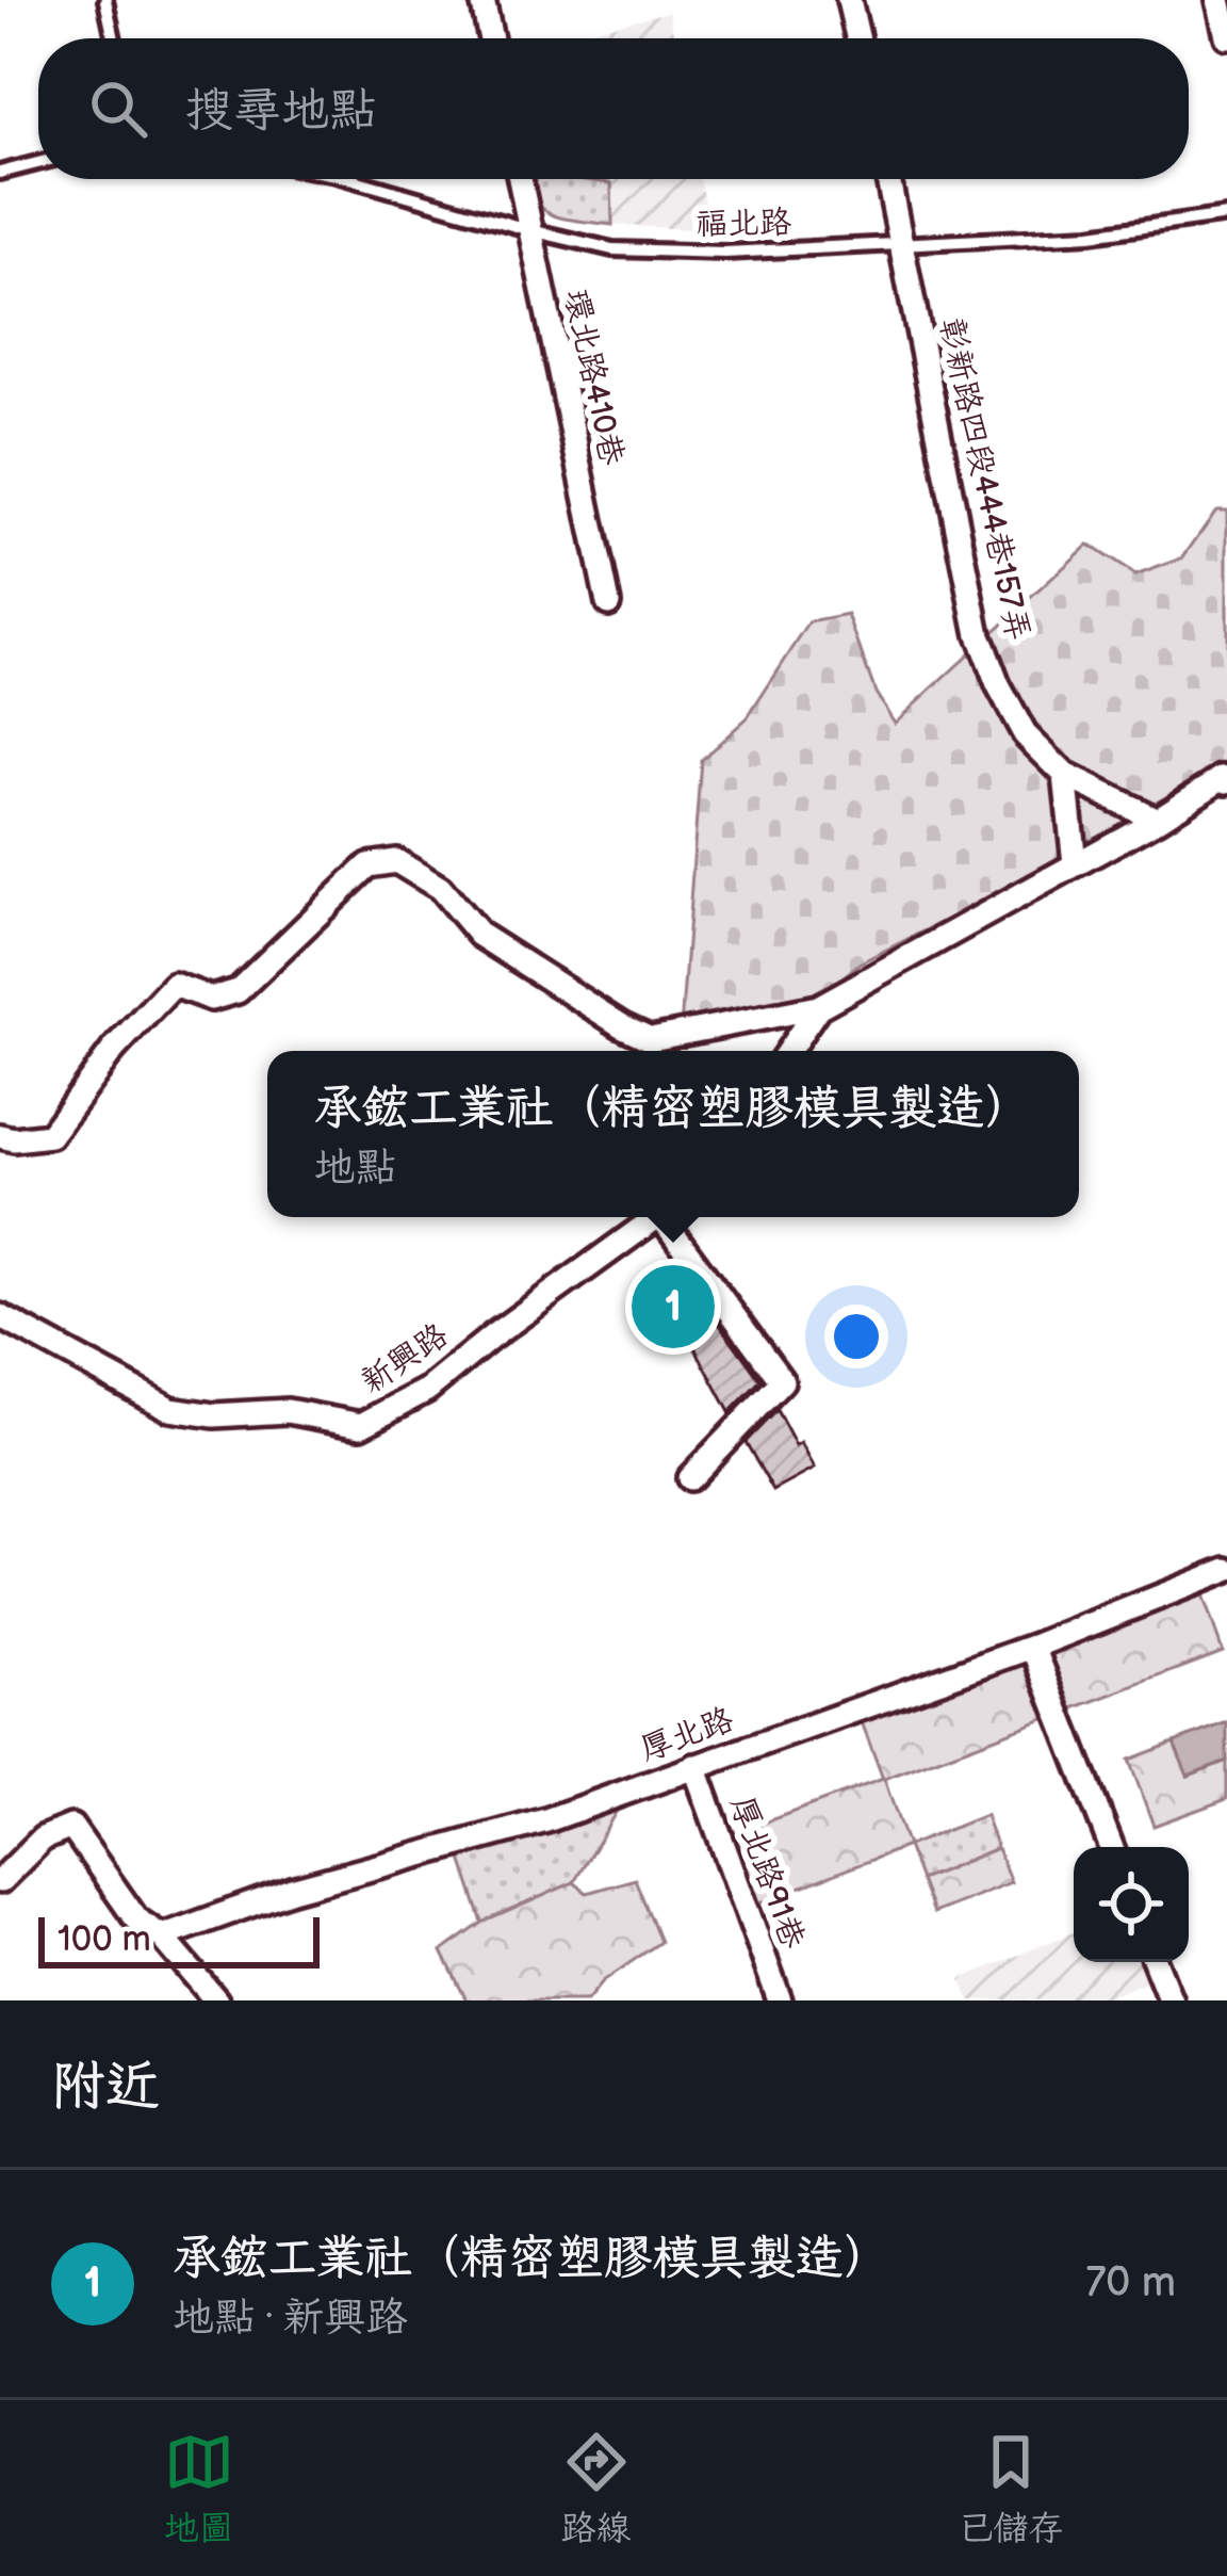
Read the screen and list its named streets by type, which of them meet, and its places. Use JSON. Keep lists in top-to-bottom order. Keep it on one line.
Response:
{"streets":{"street":["環北路410巷","彰新路四段444巷157弄","新興路","厚北路","厚北路91巷"],"lane":["福北路"]},"crossings":[["福北路","環北路410巷"],["福北路","彰新路四段444巷157弄"],["厚北路","厚北路91巷"]],"scale_bar":"100 m","page":{"search":"搜尋地點","popup":["承鋐工業社（精密塑膠模具製造）","地點"],"pins":"1","scale":"100 m","heading":"附近","list":[{"mark":"1","name":"承鋐工業社（精密塑膠模具製造）","note":"地點 · 新興路","value":"70 m"}],"nav":["地圖","路線","已儲存"]}}
